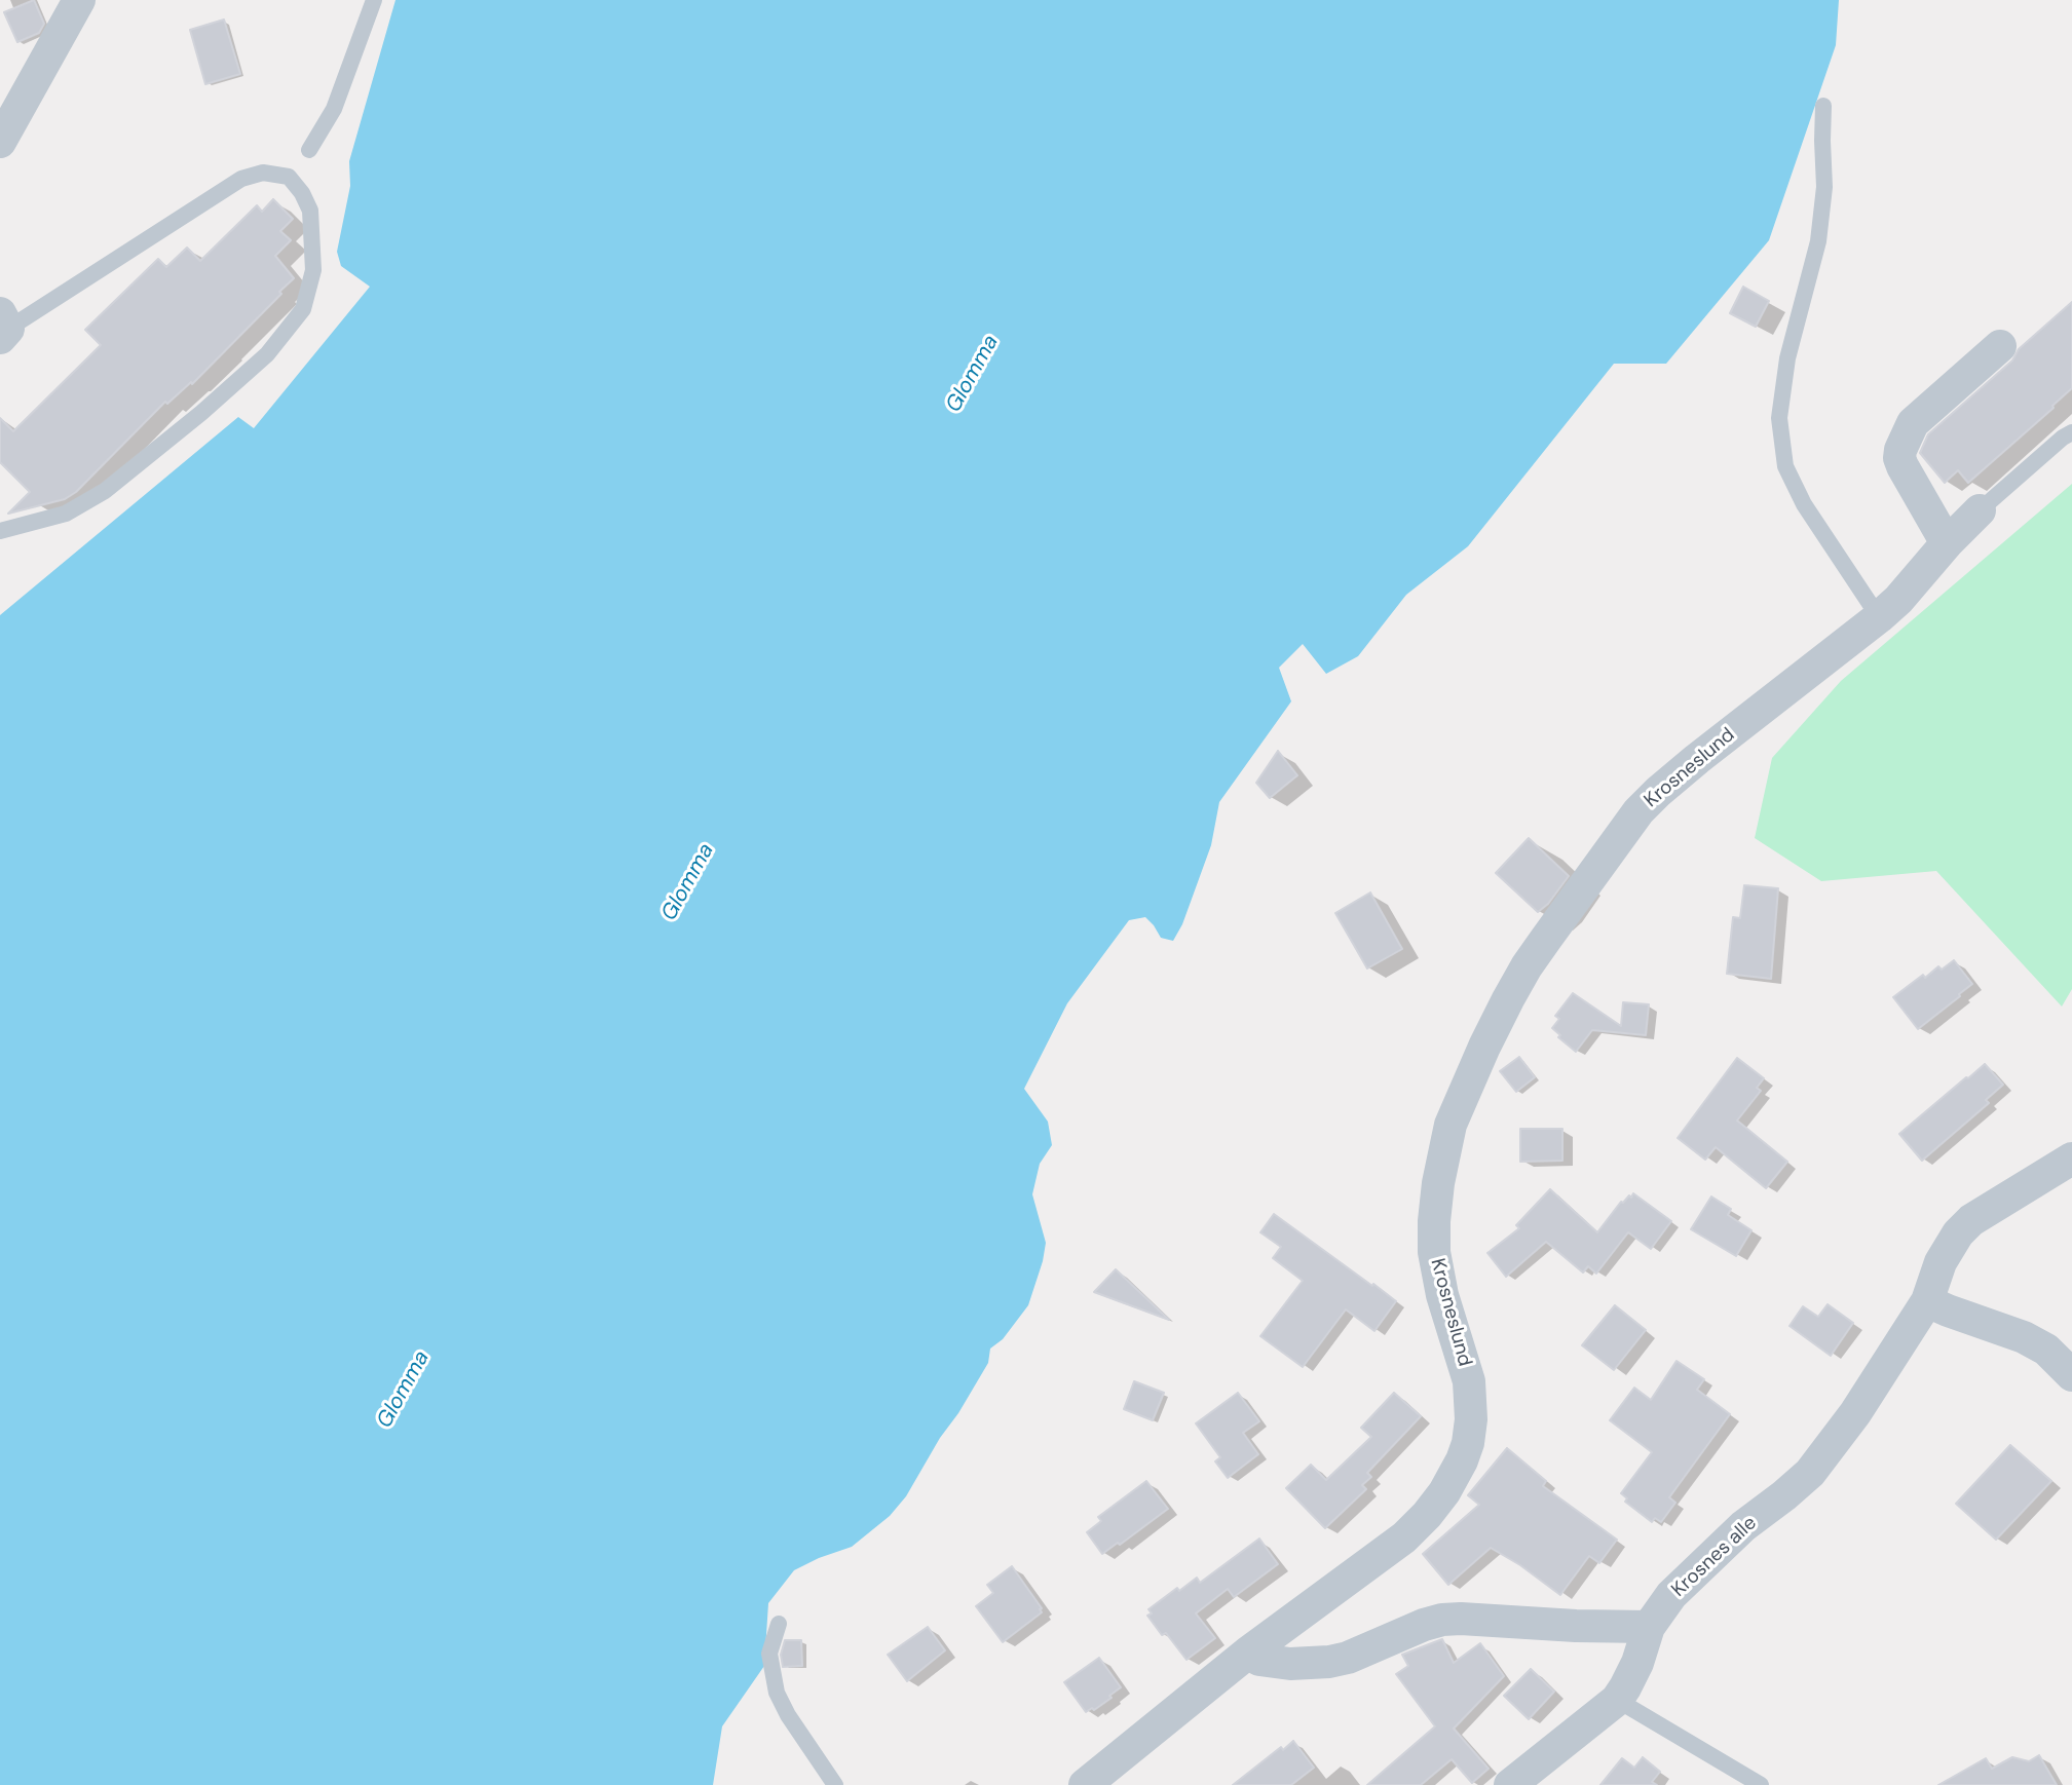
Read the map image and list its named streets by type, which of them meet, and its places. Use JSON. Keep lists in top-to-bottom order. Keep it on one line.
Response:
{"streets":{"street":["Krosneslund","Krosnes alle"]},"water":["Glomma"]}
